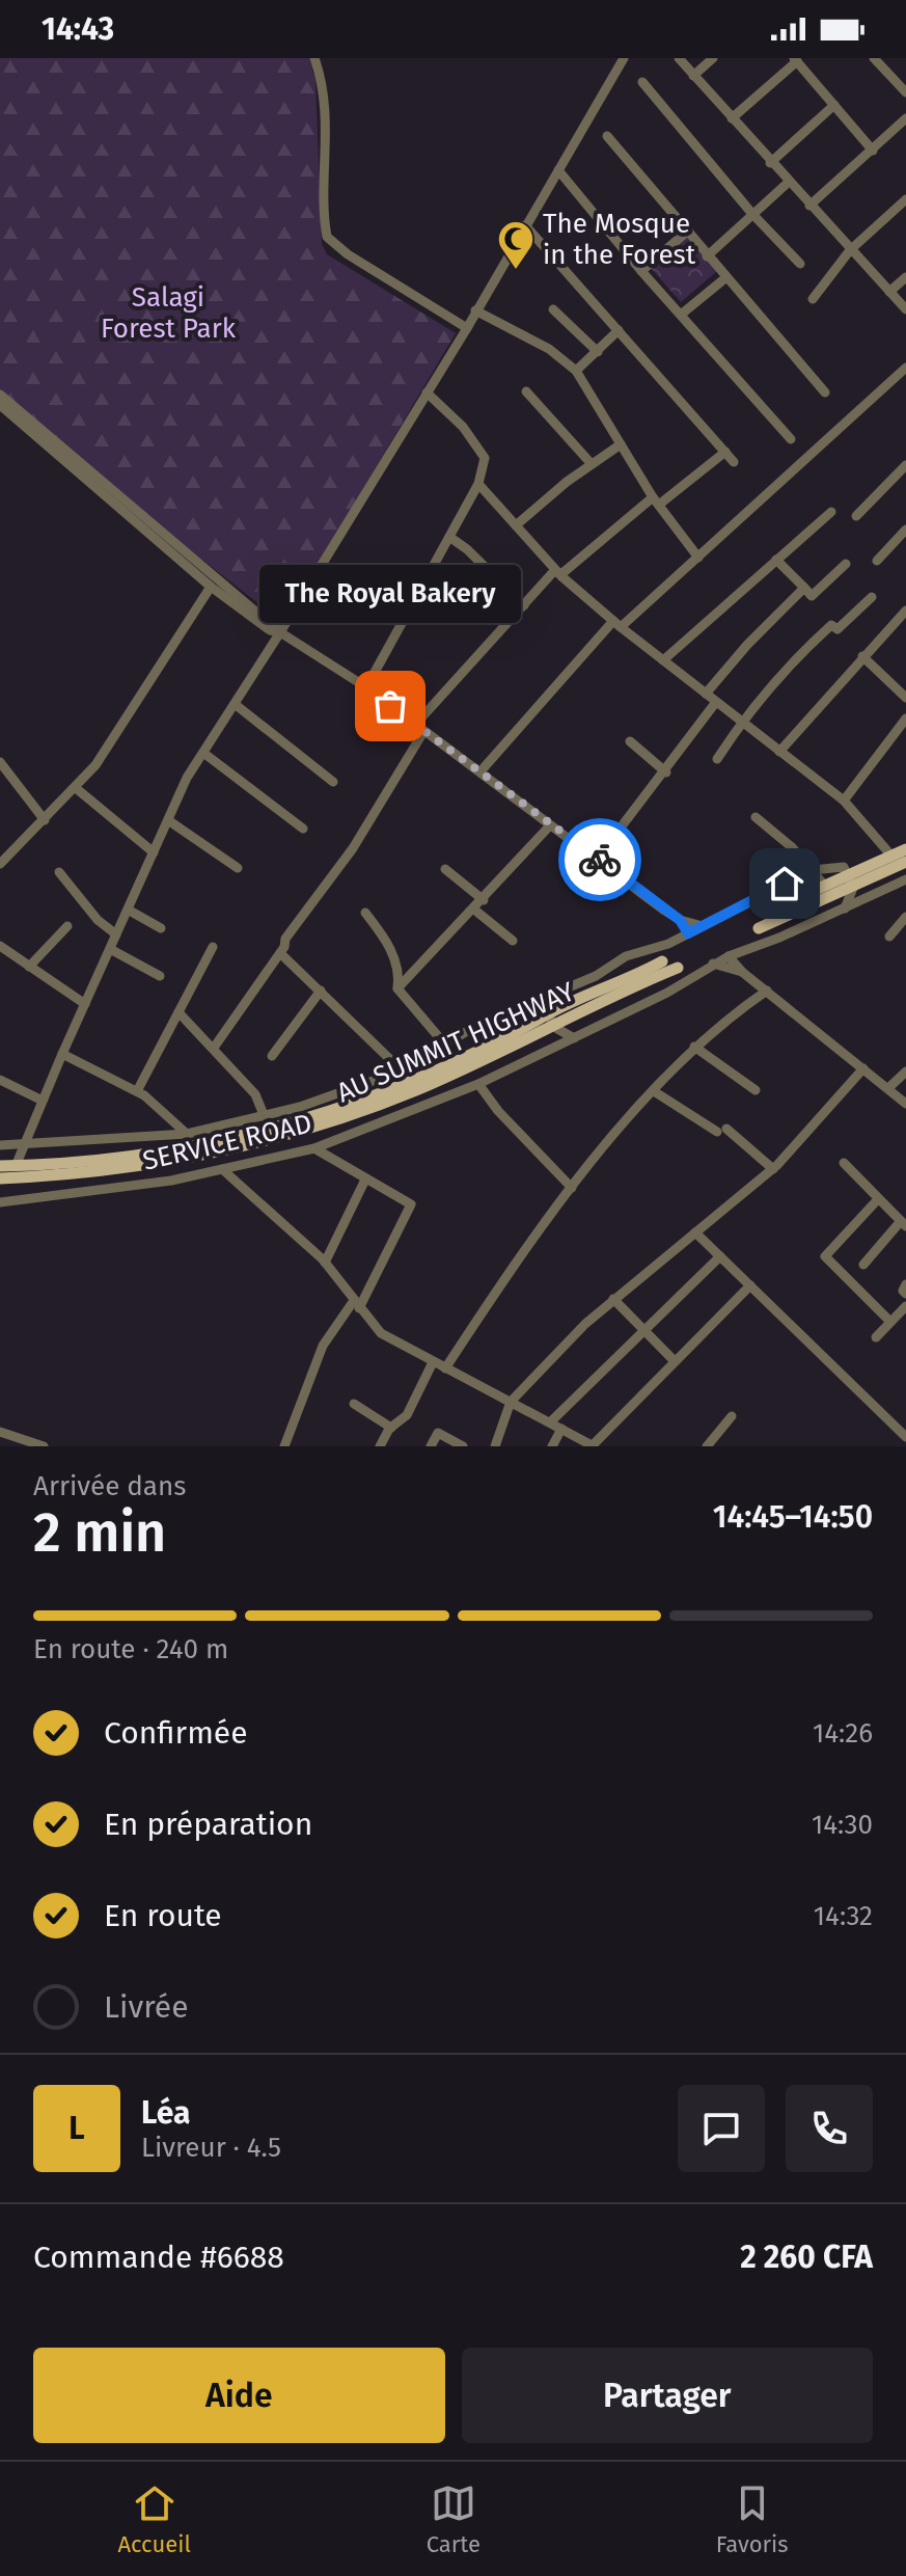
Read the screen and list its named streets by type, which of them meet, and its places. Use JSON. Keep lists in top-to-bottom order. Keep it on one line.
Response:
{"streets":{"main road":["AU SUMMIT HIGHWAY"],"street":["SERVICE ROAD"]},"parks":["Salagi Forest Park"],"places":{"mosque":["The Mosque in the Forest"],"other":["The Royal Bakery"]},"page":{"status":"14:43","bubble":"The Royal Bakery","heading":["2 min","Arrivée dans","14:45–14:50"],"panel":["Léa","Livreur · 4.5","Commande #6688","2 260 CFA"],"bar":"En route · 240 m","list":[["Confirmée","14:26"],["En préparation","14:30"],["En route","14:32"],"Livrée"],"round":"L","buttons":["Aide","Partager"],"tabs":["Accueil","Carte","Favoris"]}}
